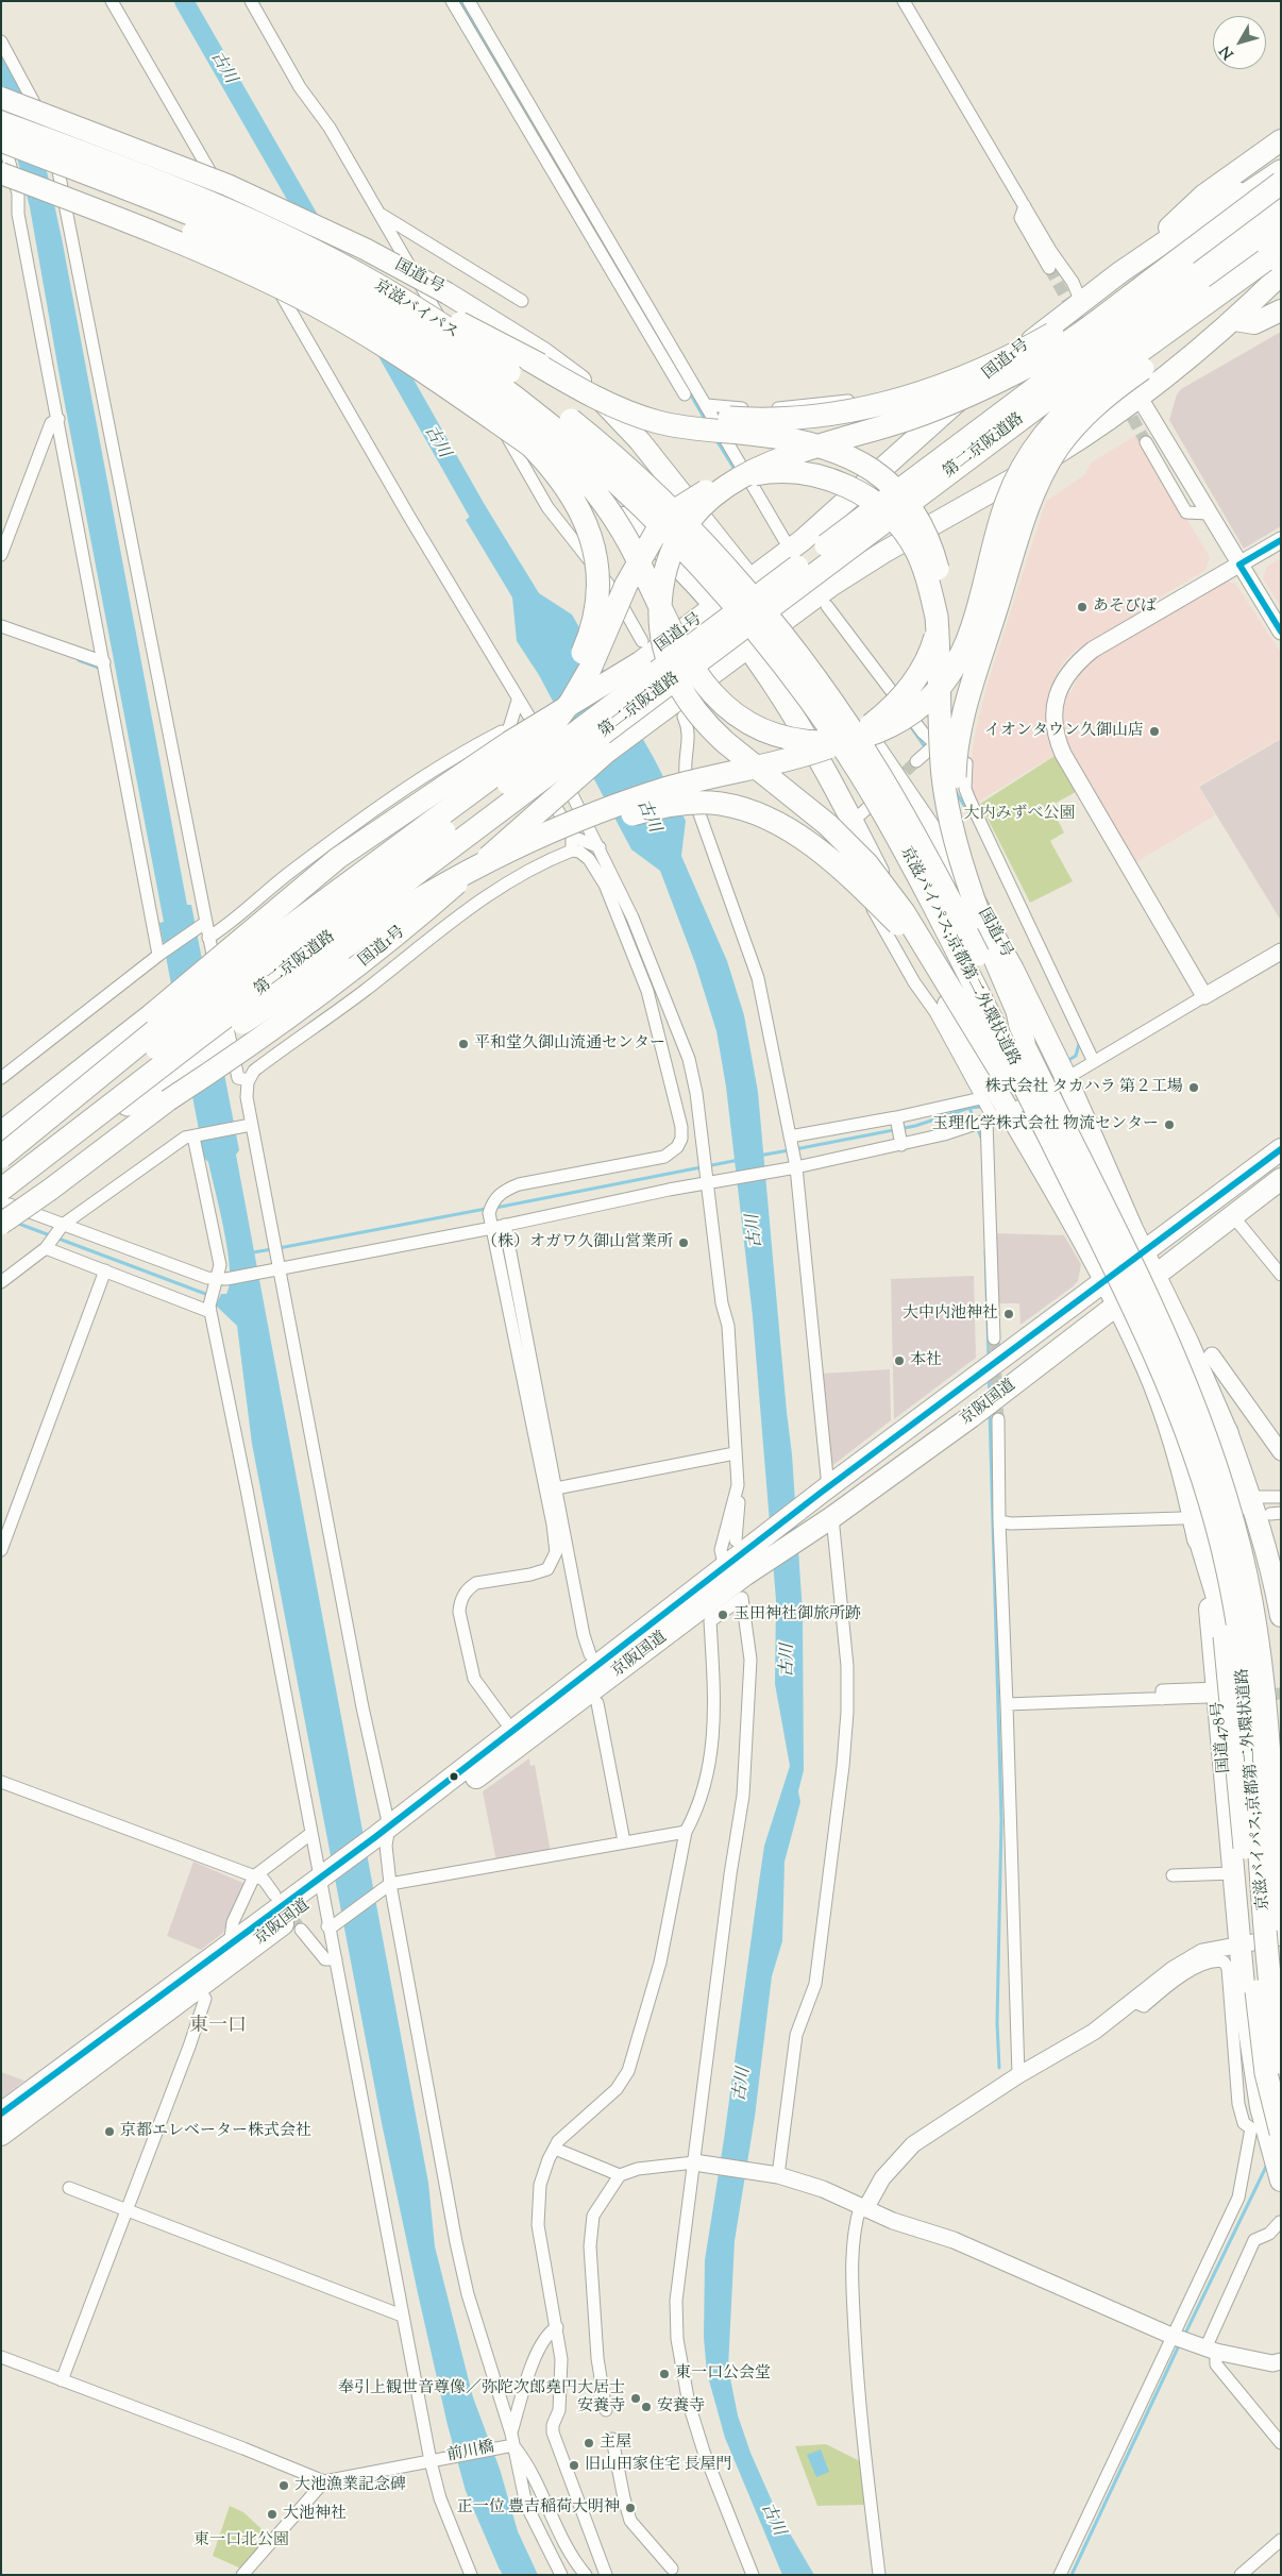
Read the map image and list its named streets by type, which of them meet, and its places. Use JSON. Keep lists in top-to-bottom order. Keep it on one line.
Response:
{"streets":{"highway":["国道1号","京滋バイパス","第二京阪道路","京滋バイパス;京都第二外環状道路","京阪国道","国道478号"],"street":["前川橋"]},"crossings":[["国道1号","京滋バイパス"],["国道1号","京滋バイパス;京都第二外環状道路"],["国道1号","京阪国道"],["国道1号","国道478号"],["京滋バイパス","京滋バイパス;京都第二外環状道路"],["京滋バイパス;京都第二外環状道路","京阪国道"],["京阪国道","国道478号"]],"districts":["東一口"],"water":["古川"],"parks":["大内みずべ公園","東一口北公園"],"places":["あそびば","イオンタウン久御山店","平和堂久御山流通センター","株式会社 タカハラ 第２工場","玉理化学株式会社 物流センター","（株）オガワ久御山営業所","大中内池神社","本社","玉田神社御旅所跡","京都エレベーター株式会社","東一口公会堂","奉引上観世音尊像／弥陀次郎堯円大居士 安養寺","安養寺","主屋","旧山田家住宅 長屋門","大池漁業記念碑","正一位 豊吉稲荷大明神","大池神社"],"north":"bottom left"}
